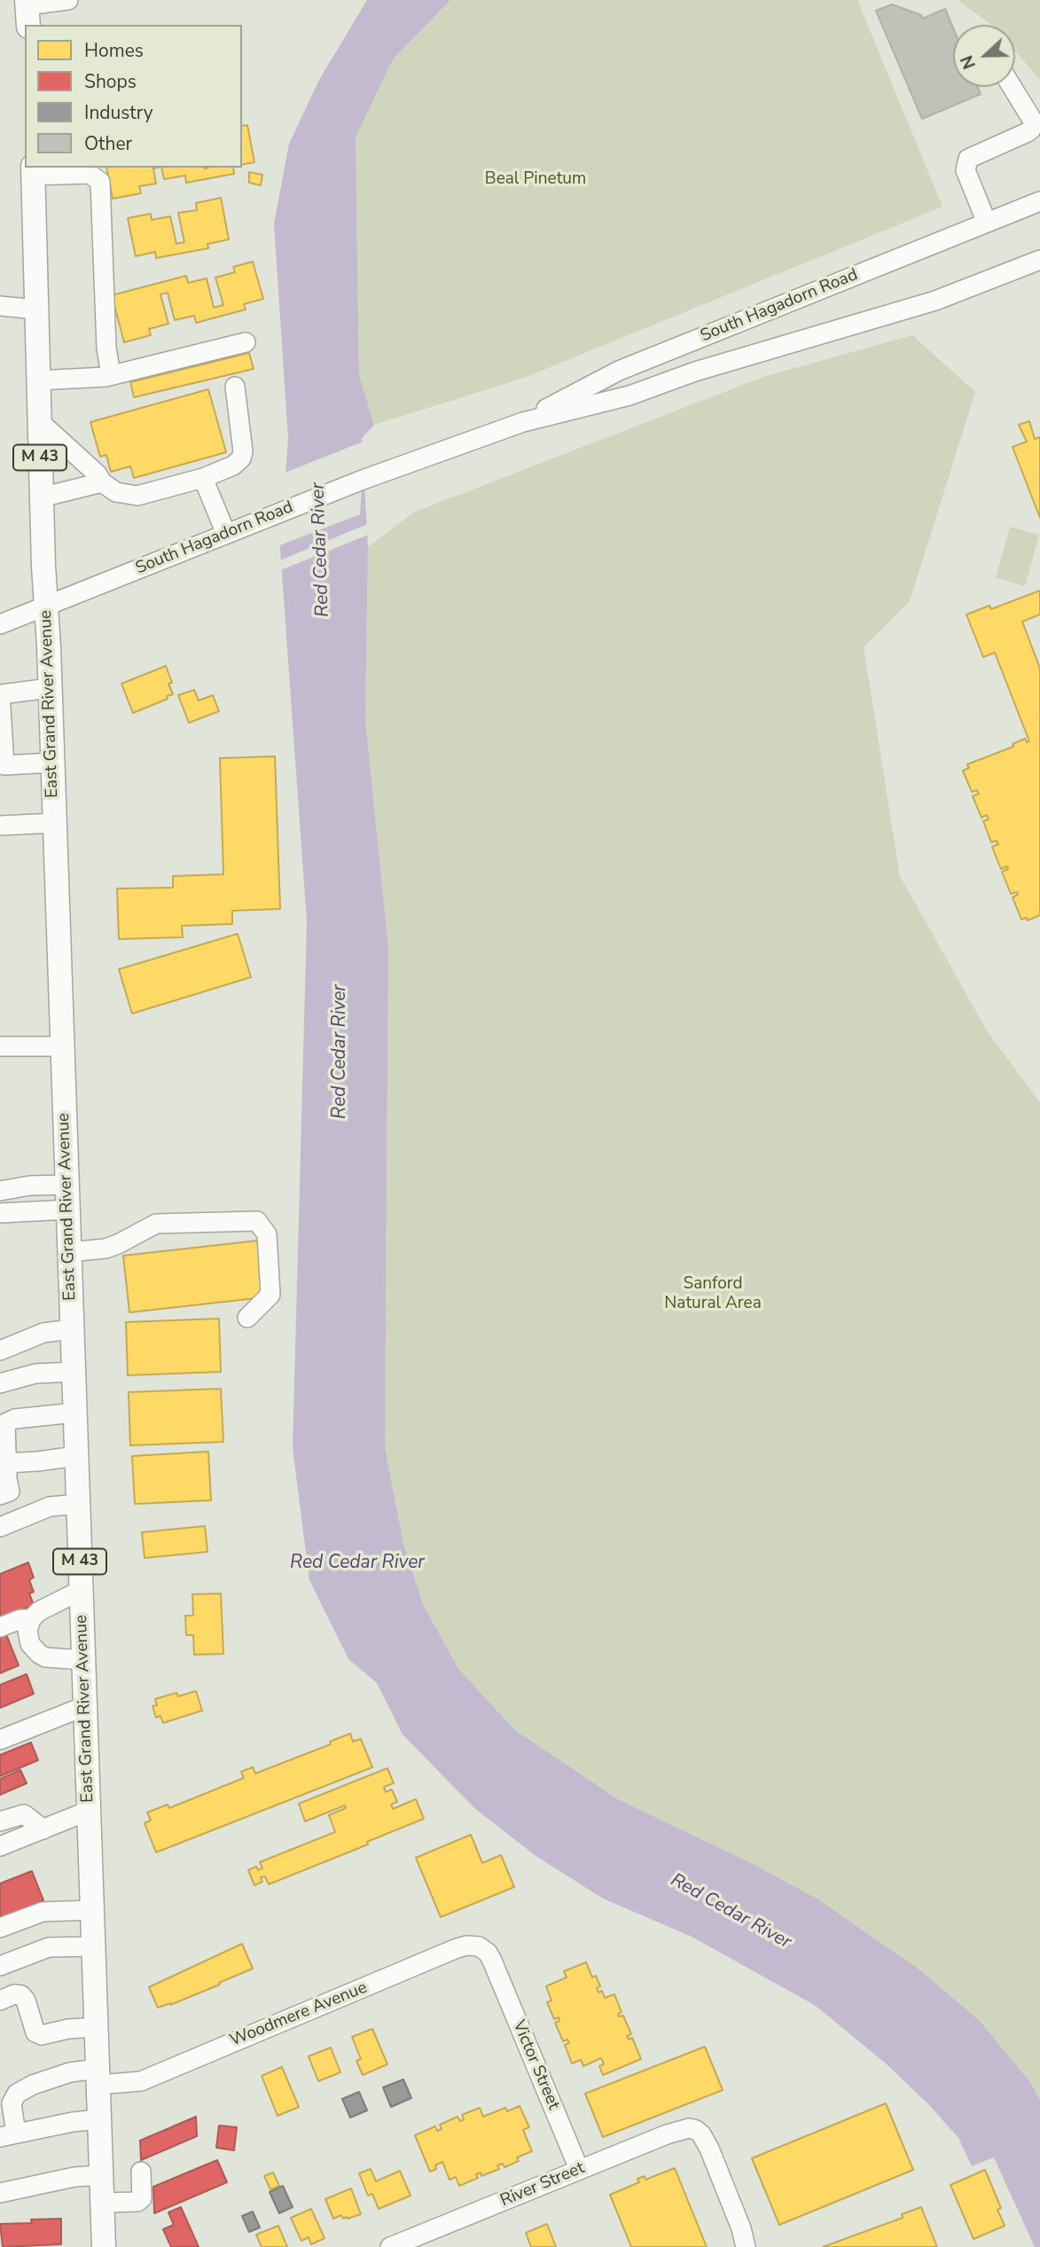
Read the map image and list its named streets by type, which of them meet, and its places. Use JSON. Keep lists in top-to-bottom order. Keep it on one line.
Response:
{"streets":{"main road":["M 43","East Grand River Avenue"],"street":["South Hagadorn Road","Woodmere Avenue","Victor Street","River Street"]},"crossings":[["South Hagadorn Road","East Grand River Avenue"],["East Grand River Avenue","Woodmere Avenue"],["Woodmere Avenue","Victor Street"],["Victor Street","River Street"]],"water":["Red Cedar River"],"parks":["Beal Pinetum","Sanford Natural Area"],"legend":["Homes","Shops","Industry","Other"],"north":"left"}
